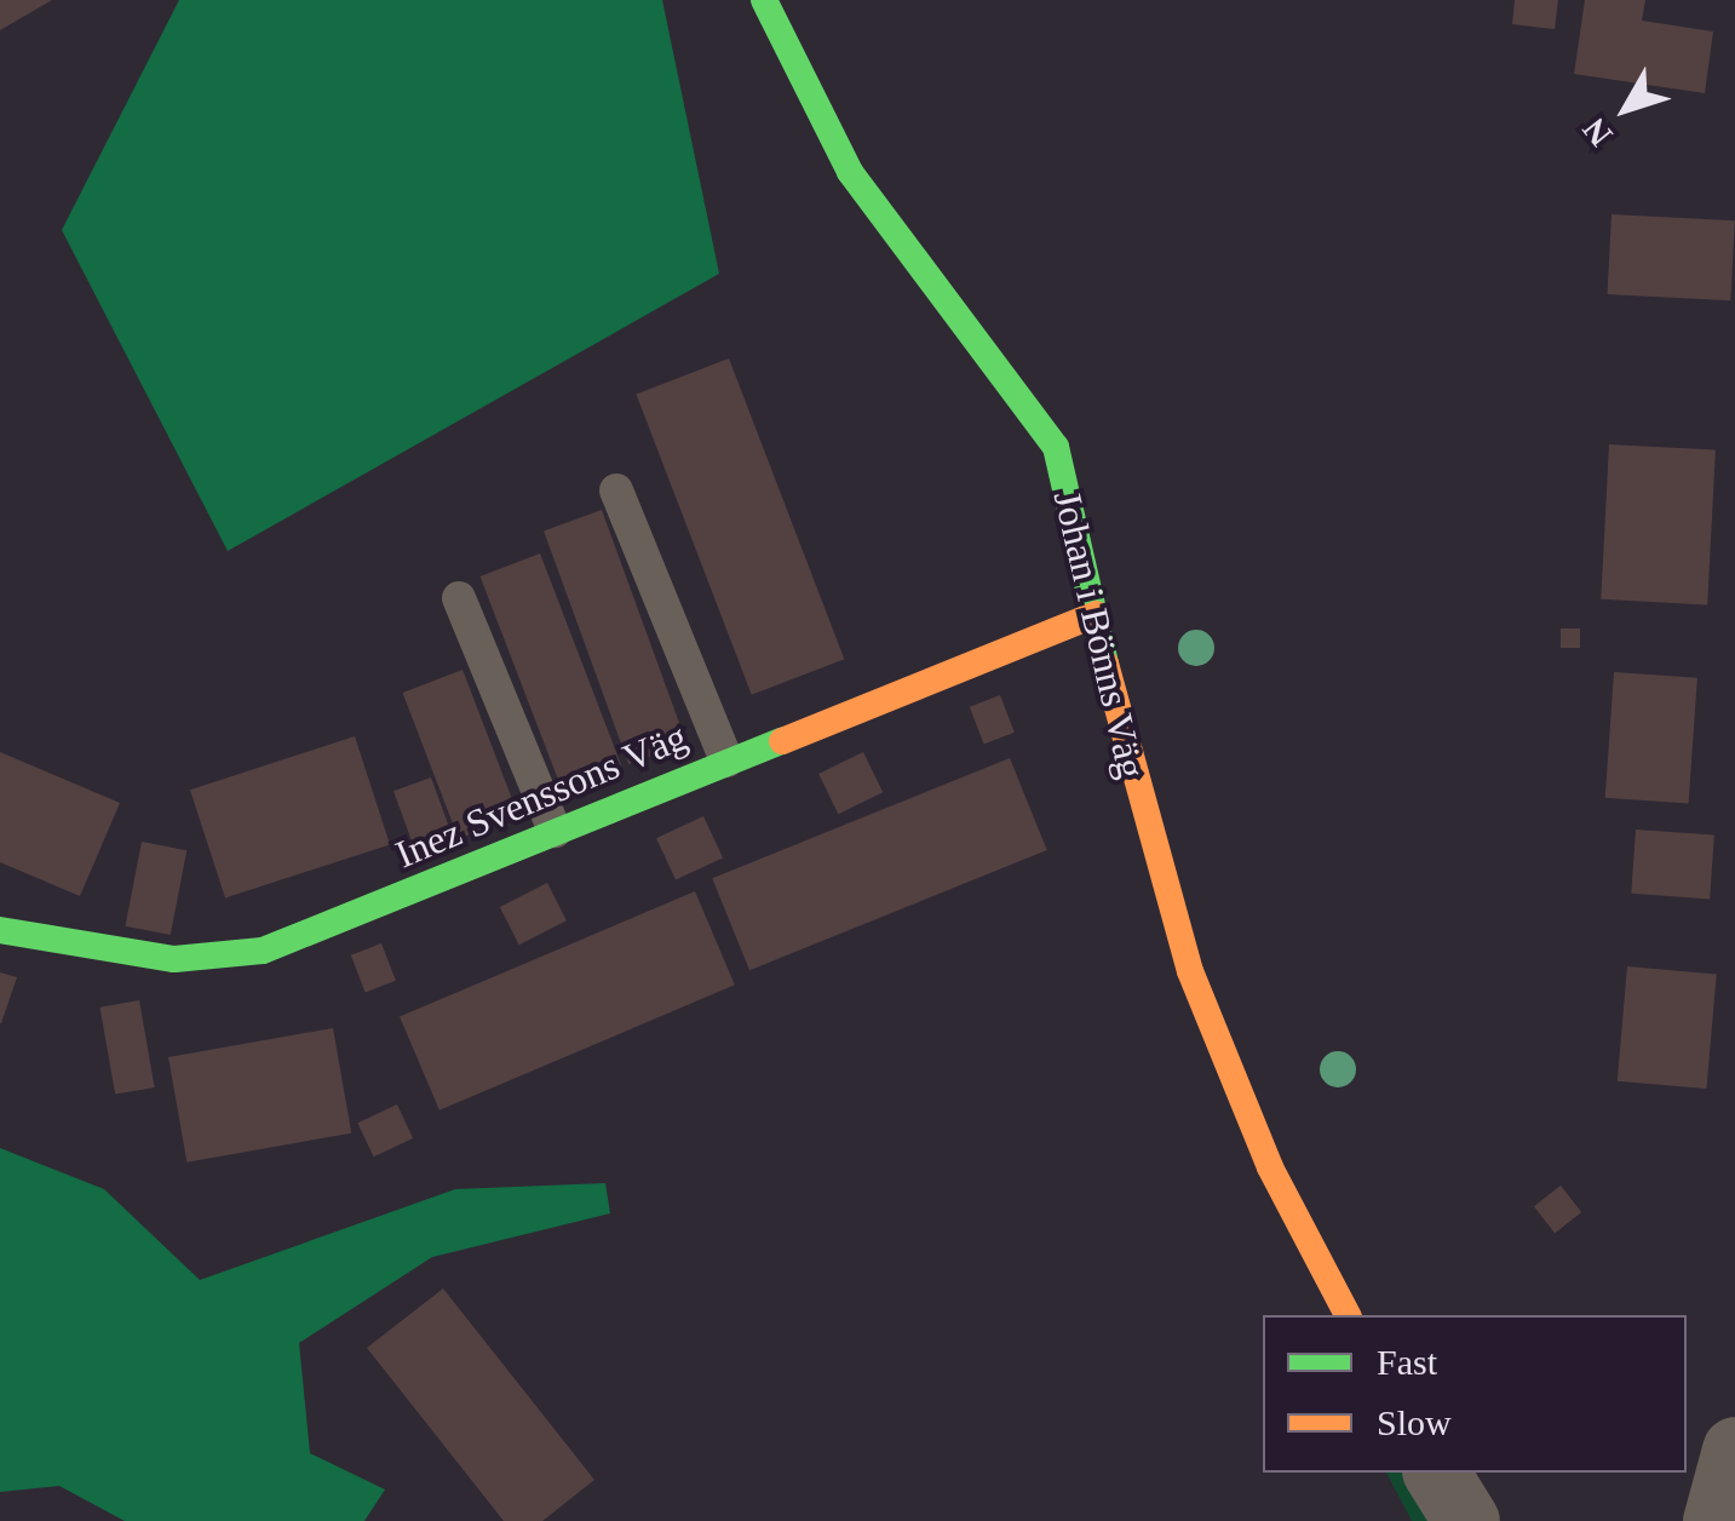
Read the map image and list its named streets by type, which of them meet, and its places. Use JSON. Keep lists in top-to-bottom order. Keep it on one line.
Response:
{"streets":{"street":["Johan i Bönns Väg","Inez Svenssons Väg"]},"crossings":[["Johan i Bönns Väg","Inez Svenssons Väg"]],"legend":["Fast","Slow"],"north":"bottom left"}
